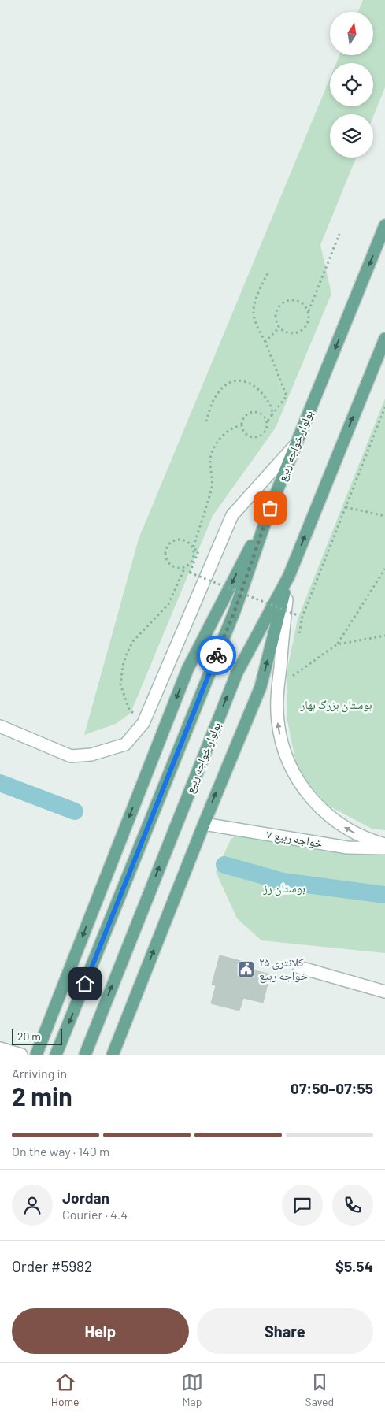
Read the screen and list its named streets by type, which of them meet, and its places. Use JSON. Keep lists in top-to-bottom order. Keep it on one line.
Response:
{"streets":{"main road":["بولوار خواجه ربیع"],"street":["خواجه ربیع ۷"]},"parks":["بوستان بزرگ بهار","بوستان رز"],"places":{"public building":["کلانتری ٢۵ خواجه ربیع"]},"scale_bar":"20 m","north":"top","page":{"scale":"20 m","heading":["2 min","Arriving in","07:50–07:55"],"panel":["Jordan","Courier · 4.4","Order #5982","$5.54"],"bar":"On the way · 140 m","buttons":["Help","Share"],"tabs":["Home","Map","Saved"]}}
